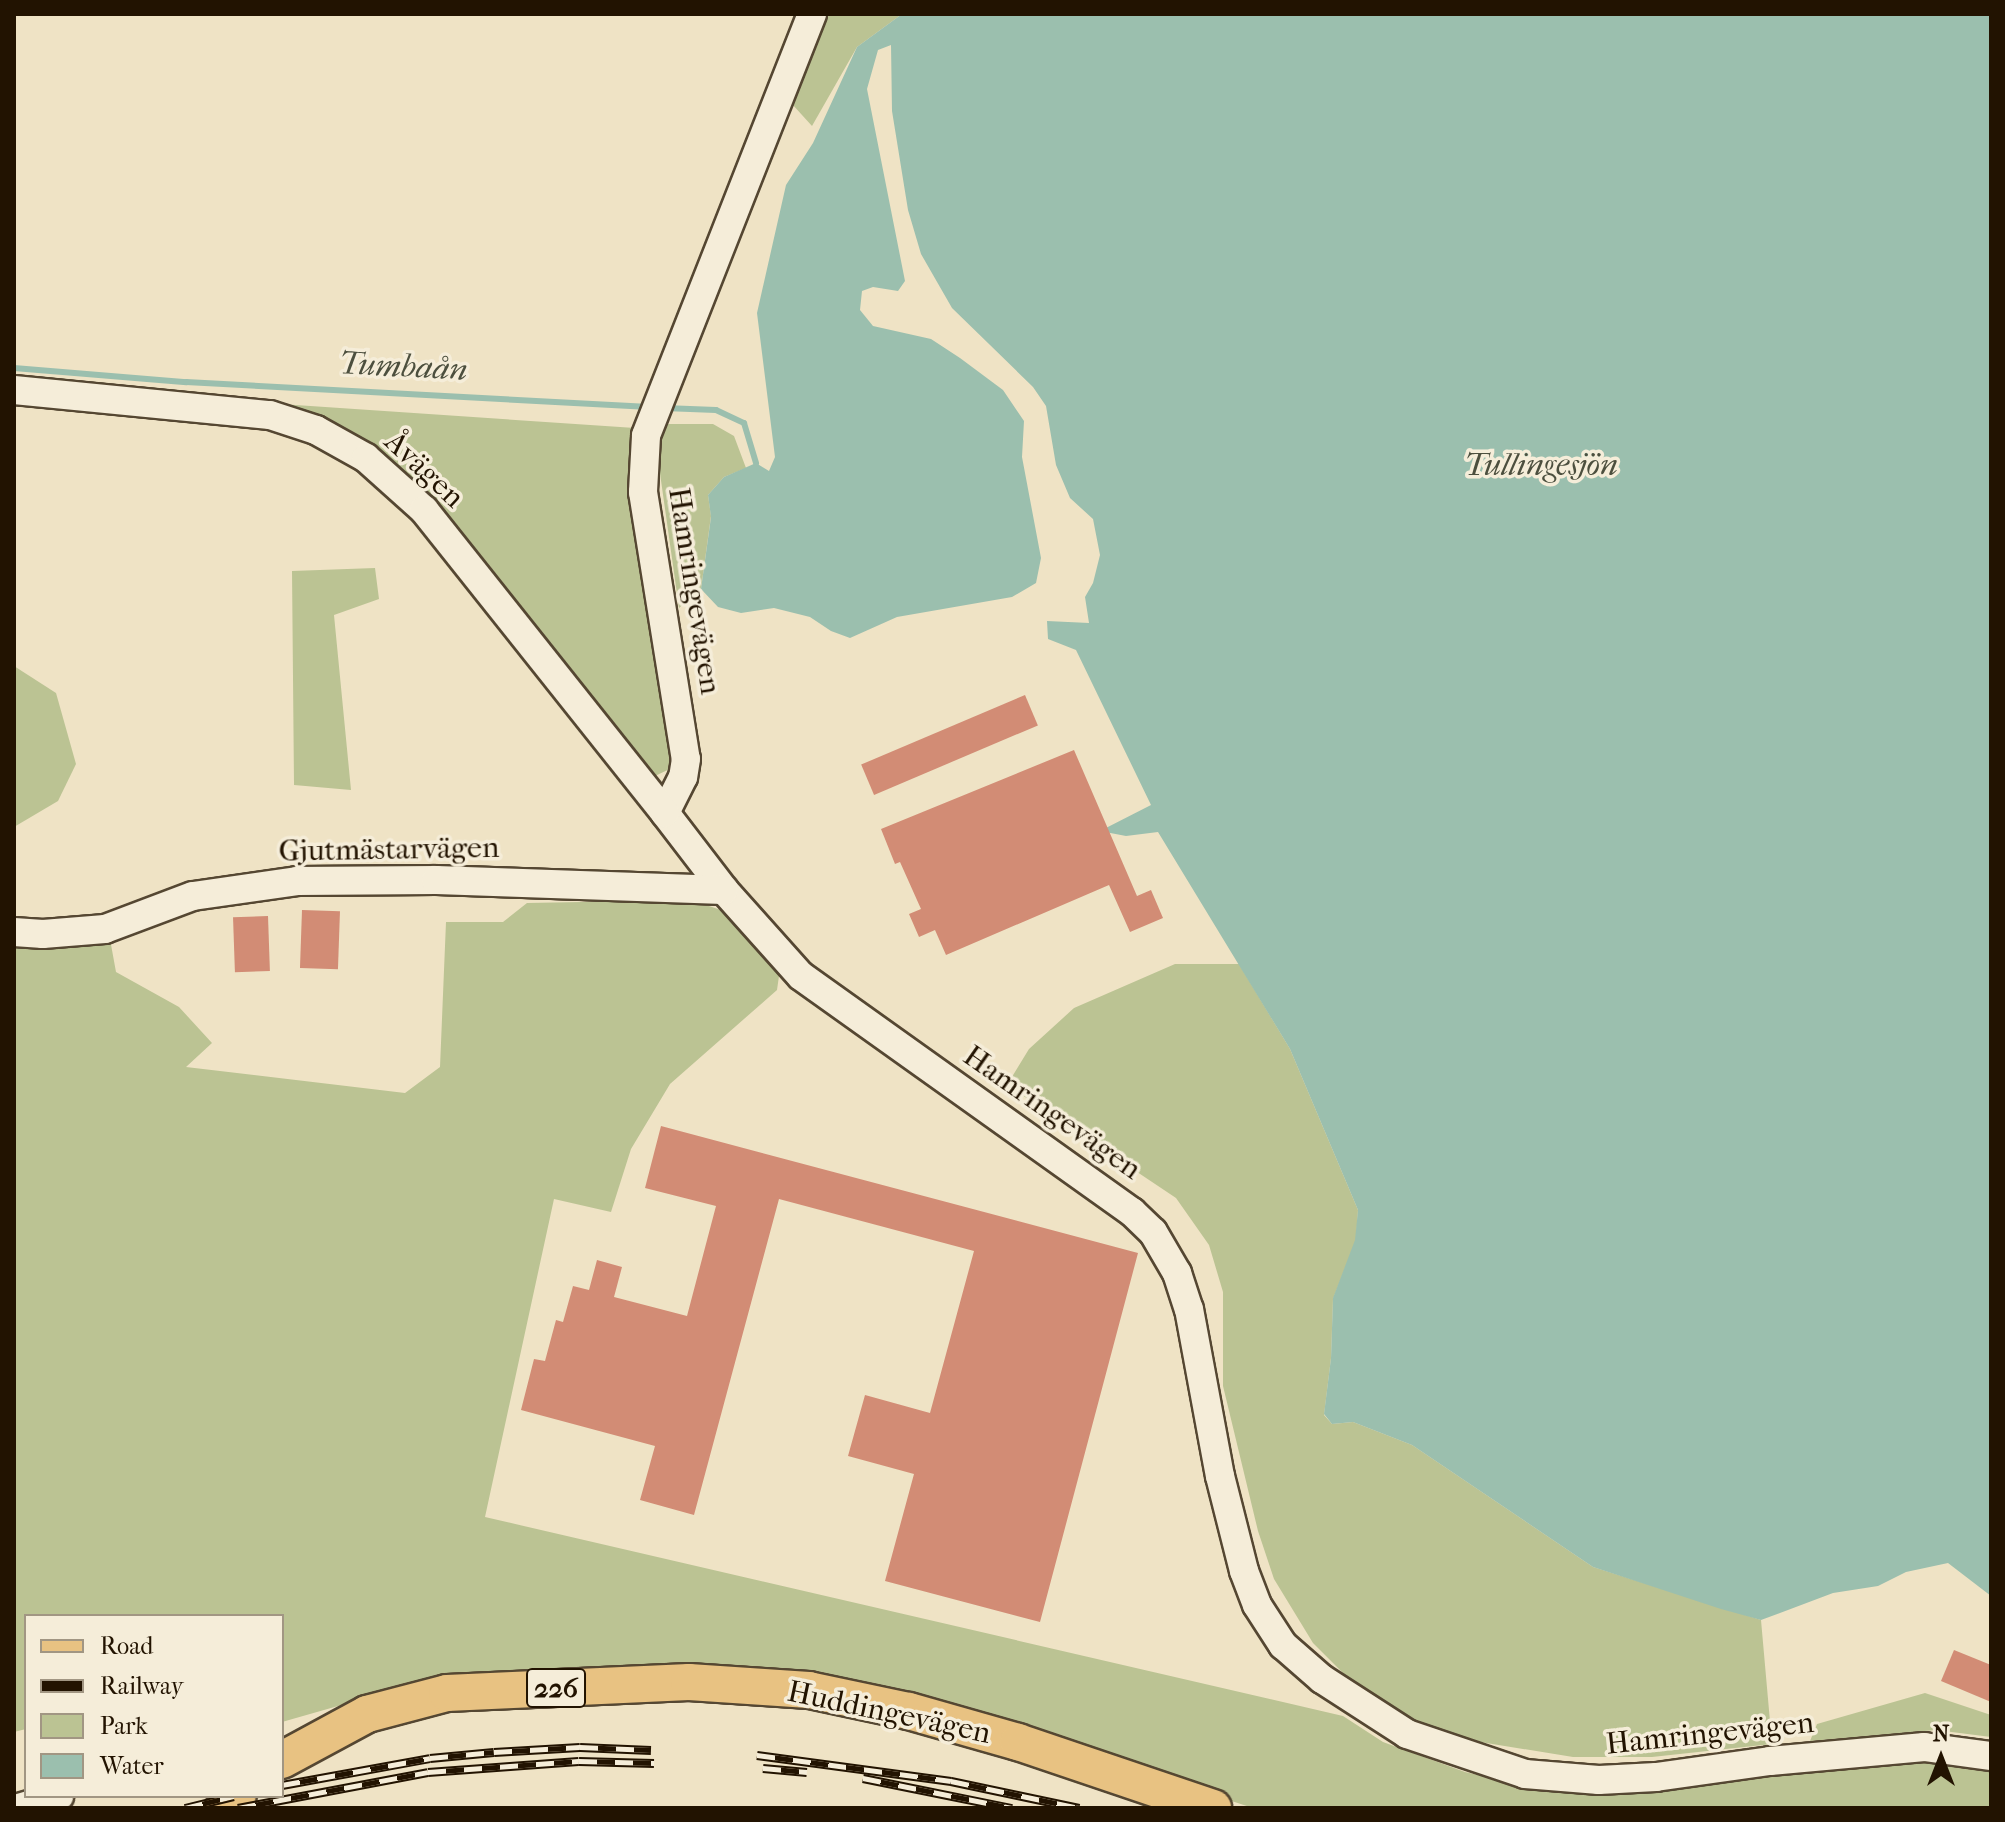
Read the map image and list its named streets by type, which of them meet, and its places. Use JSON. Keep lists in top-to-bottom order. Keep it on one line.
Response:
{"streets":{"main road":["226","Huddingevägen"],"street":["Åvägen","Hamringevägen","Gjutmästarvägen"]},"crossings":[["Åvägen","Hamringevägen"],["Hamringevägen","Gjutmästarvägen"]],"water":["Tumbaån","Tullingesjön"],"legend":["Road","Railway","Park","Water"],"north":"top"}
